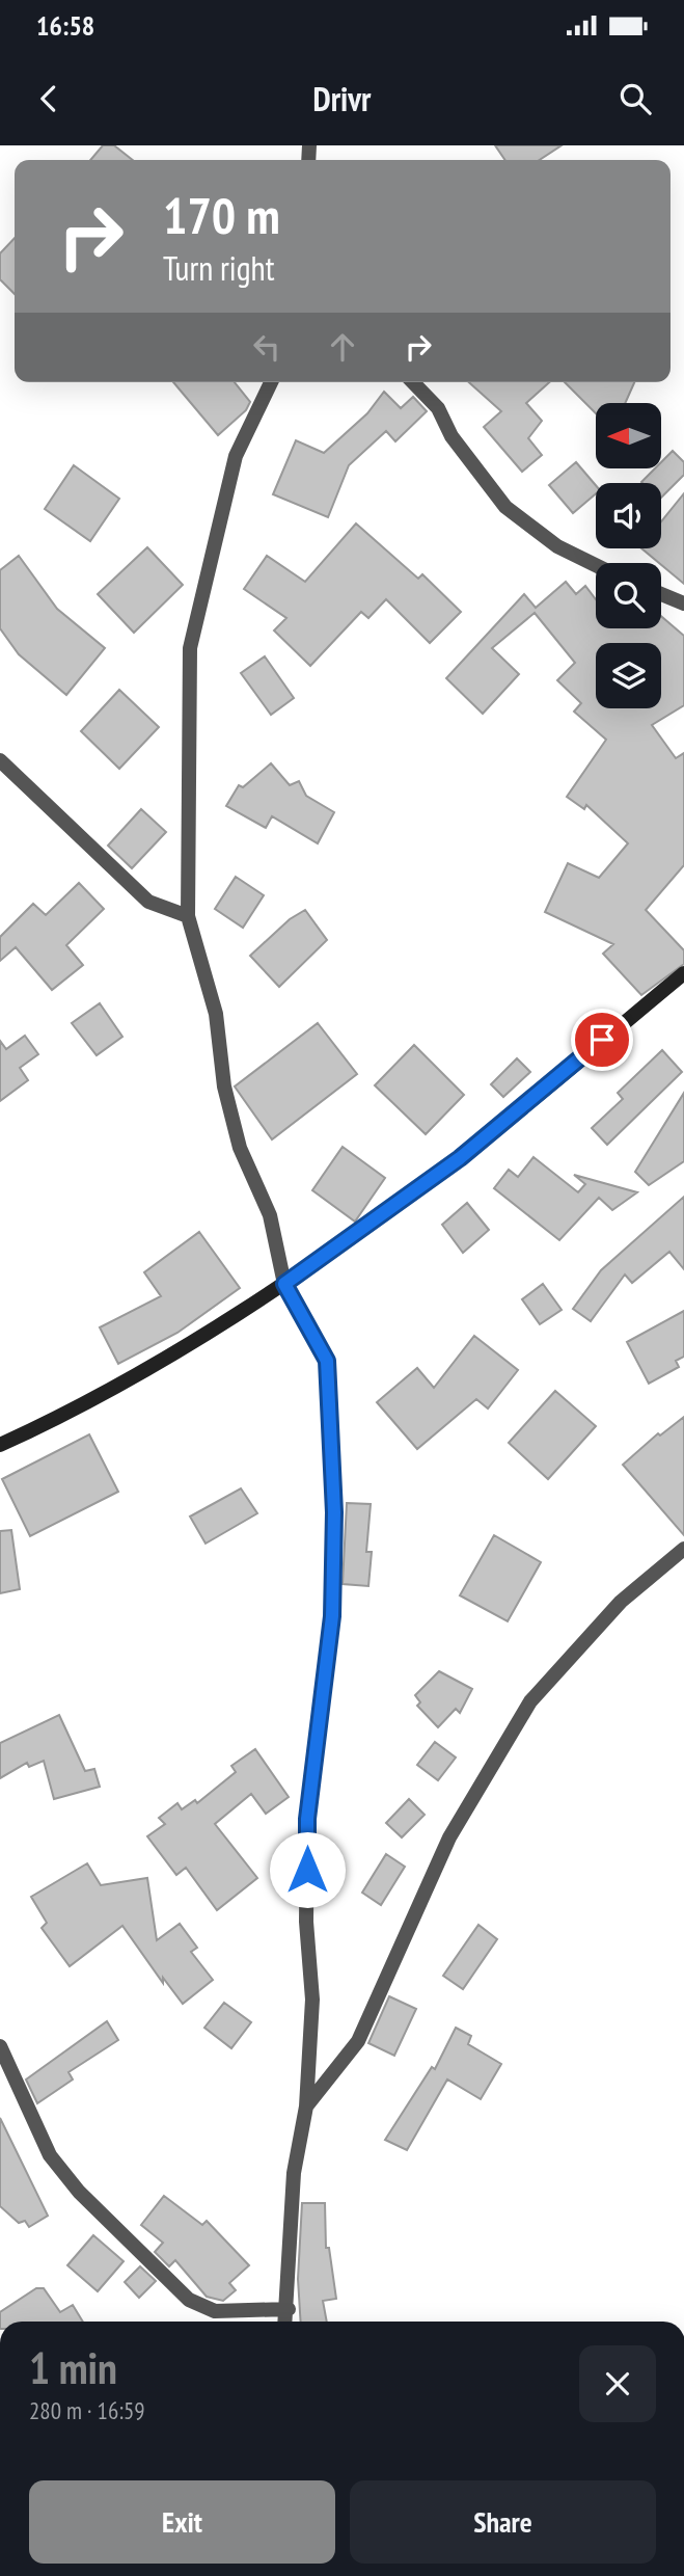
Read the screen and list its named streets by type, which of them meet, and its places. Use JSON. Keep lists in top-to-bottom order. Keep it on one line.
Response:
{"north":"left","page":{"status":"16:58","header":"Drivr","turn":["170 m","Turn right"],"heading":["1 min","280 m · 16:59"],"buttons":["Exit","Share"]}}
